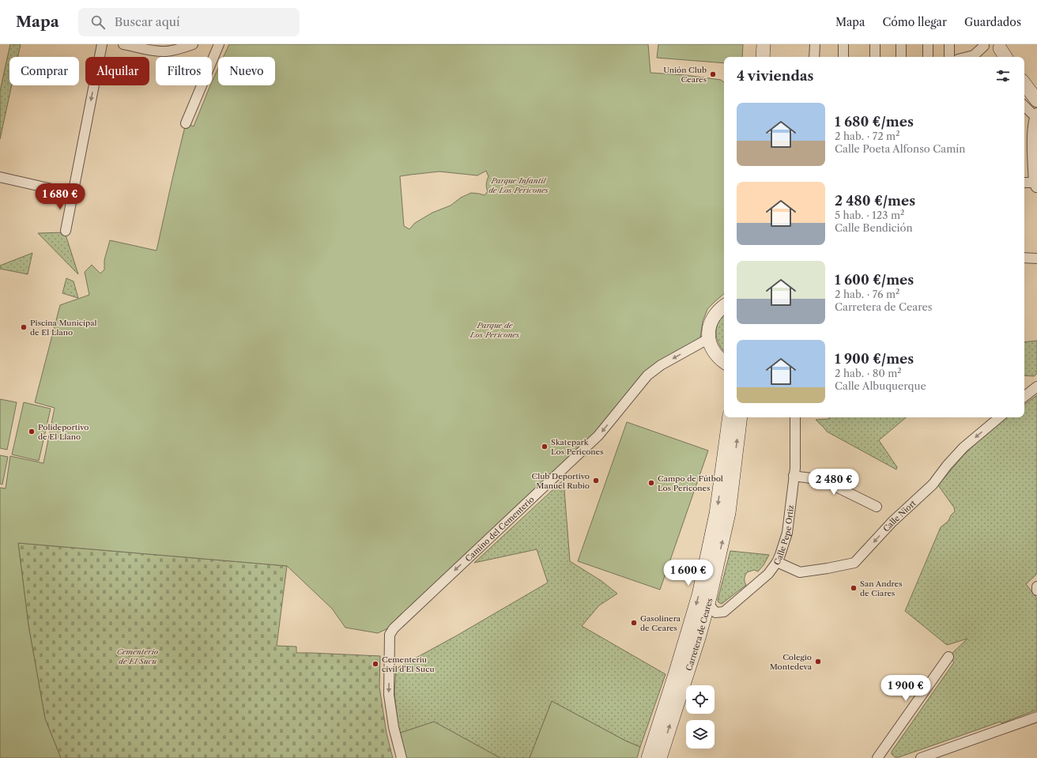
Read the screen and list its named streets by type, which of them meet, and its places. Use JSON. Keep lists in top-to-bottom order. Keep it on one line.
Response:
{"streets":{"main road":["Carretera de Ceares"],"street":["Calle Niort","Camino del Cementerio","Calle Pepe Ortiz"]},"crossings":[["Calle Niort","Calle Pepe Ortiz"],["Calle Pepe Ortiz","Carretera de Ceares"]],"one_way":["Calle Niort","Camino del Cementerio"],"parks":["Parque Infantil de Los Pericones","Parque de Los Pericones","Cementerio de El Sucu"],"places":["Unión Club Ceares","Piscina Municipal de El Llano","Polideportivo de El Llano","Skatepark Los Pericones","Club Deportivo Manuel Rubio","Campo de Fútbol Los Pericones","San Andres de Ciares","Gasolinera de Ceares","Colegio Montedeva","Cementeriu civil d'El Sucu"],"page":{"header":"Mapa","search":"Buscar aquí","nav":["Mapa","Cómo llegar","Guardados"],"chip":["Comprar","Alquilar","Filtros","Nuevo"],"heading":"4 viviendas","list":[{"name":"1 680 €/mes","note":"2 hab. · 72 m² · Calle Poeta Alfonso Camín"},{"name":"2 480 €/mes","note":"5 hab. · 123 m² · Calle Bendición"},{"name":"1 600 €/mes","note":"2 hab. · 76 m² · Carretera de Ceares"},{"name":"1 900 €/mes","note":"2 hab. · 80 m² · Calle Albuquerque"}],"price":["1 680 €","2 480 €","1 600 €","1 900 €"]}}
